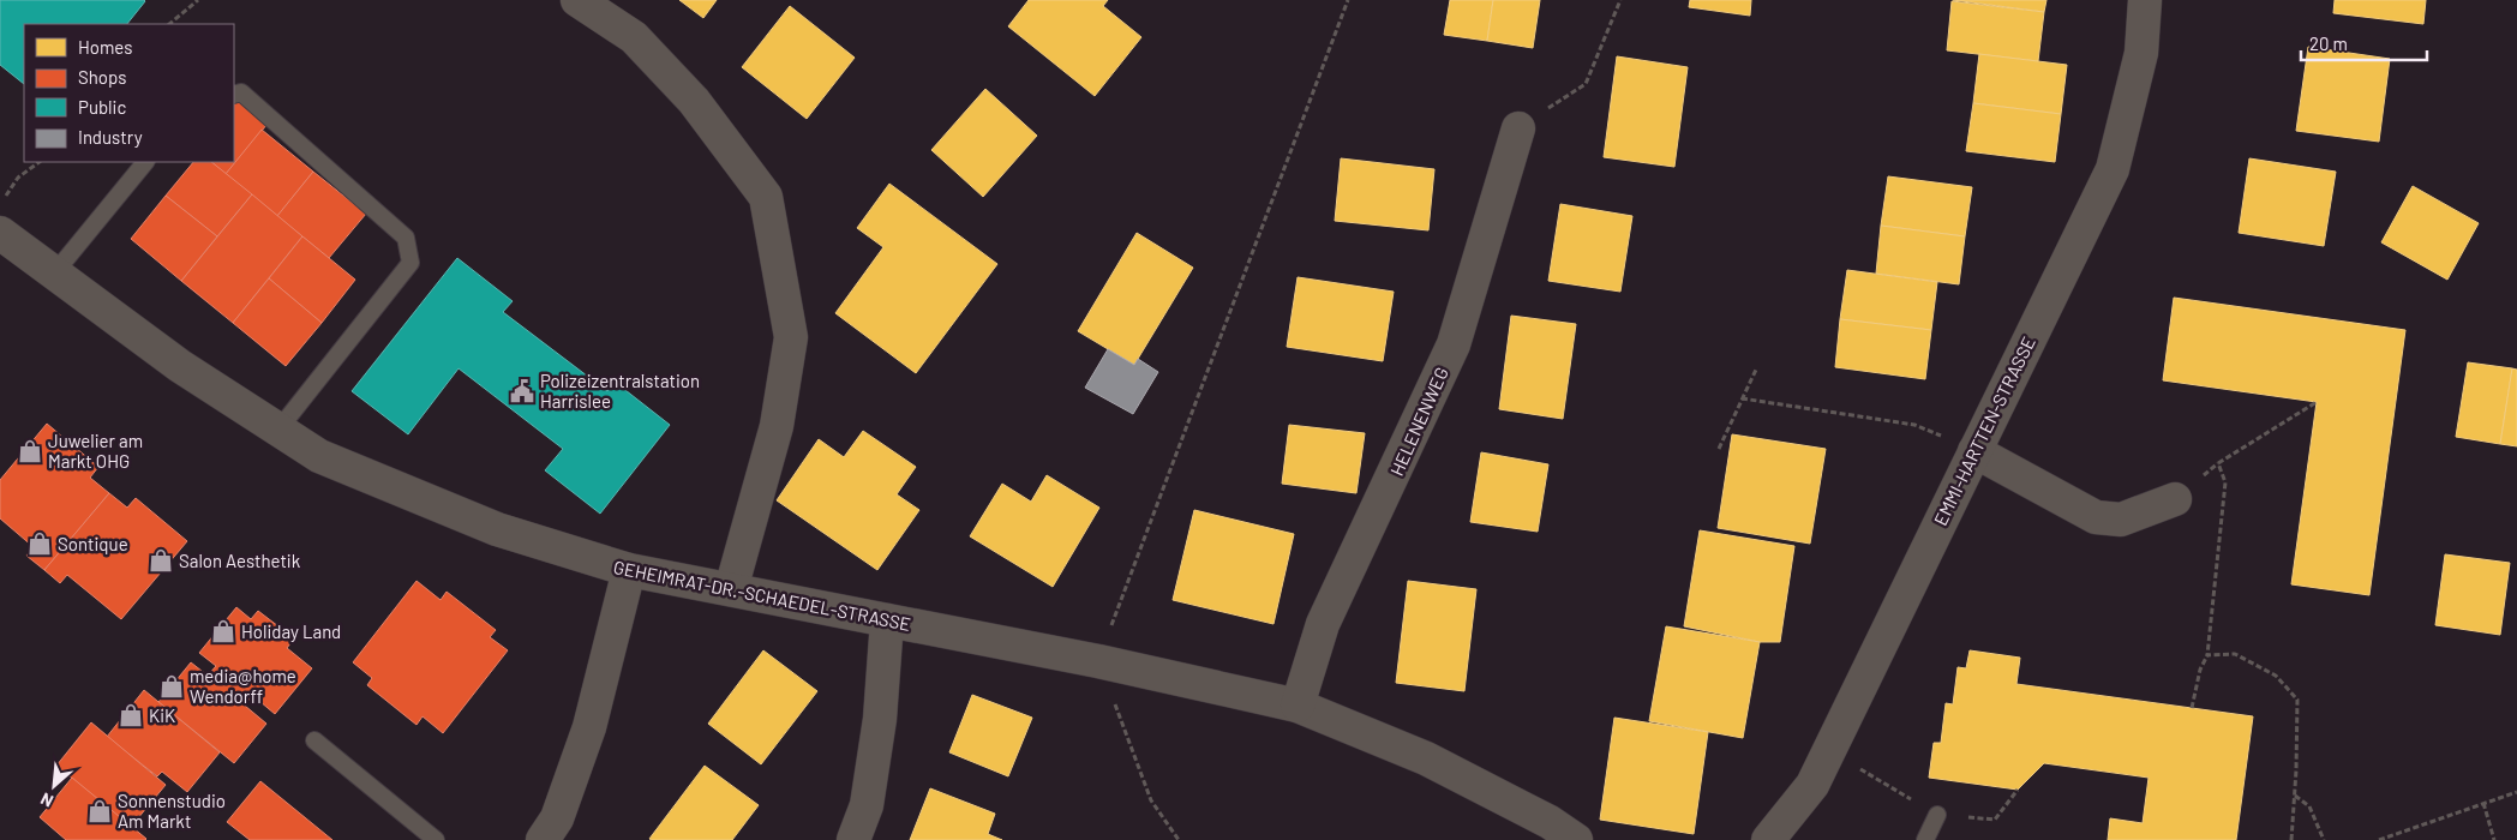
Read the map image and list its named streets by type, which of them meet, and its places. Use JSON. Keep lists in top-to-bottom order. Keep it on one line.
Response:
{"streets":{"street":["HELENENWEG","EMMI-HARTTEN-STRASSE","GEHEIMRAT-DR.-SCHAEDEL-STRASSE"]},"crossings":[["HELENENWEG","GEHEIMRAT-DR.-SCHAEDEL-STRASSE"]],"places":{"public building":["Polizeizentralstation Harrislee"],"shop":["Juwelier am Markt OHG","Sontique","Salon Aesthetik","Holiday Land","media@home Wendorff","KiK","Sonnenstudio Am Markt"]},"legend":["Homes","Shops","Public","Industry"],"scale_bar":"20 m","north":"bottom left"}
